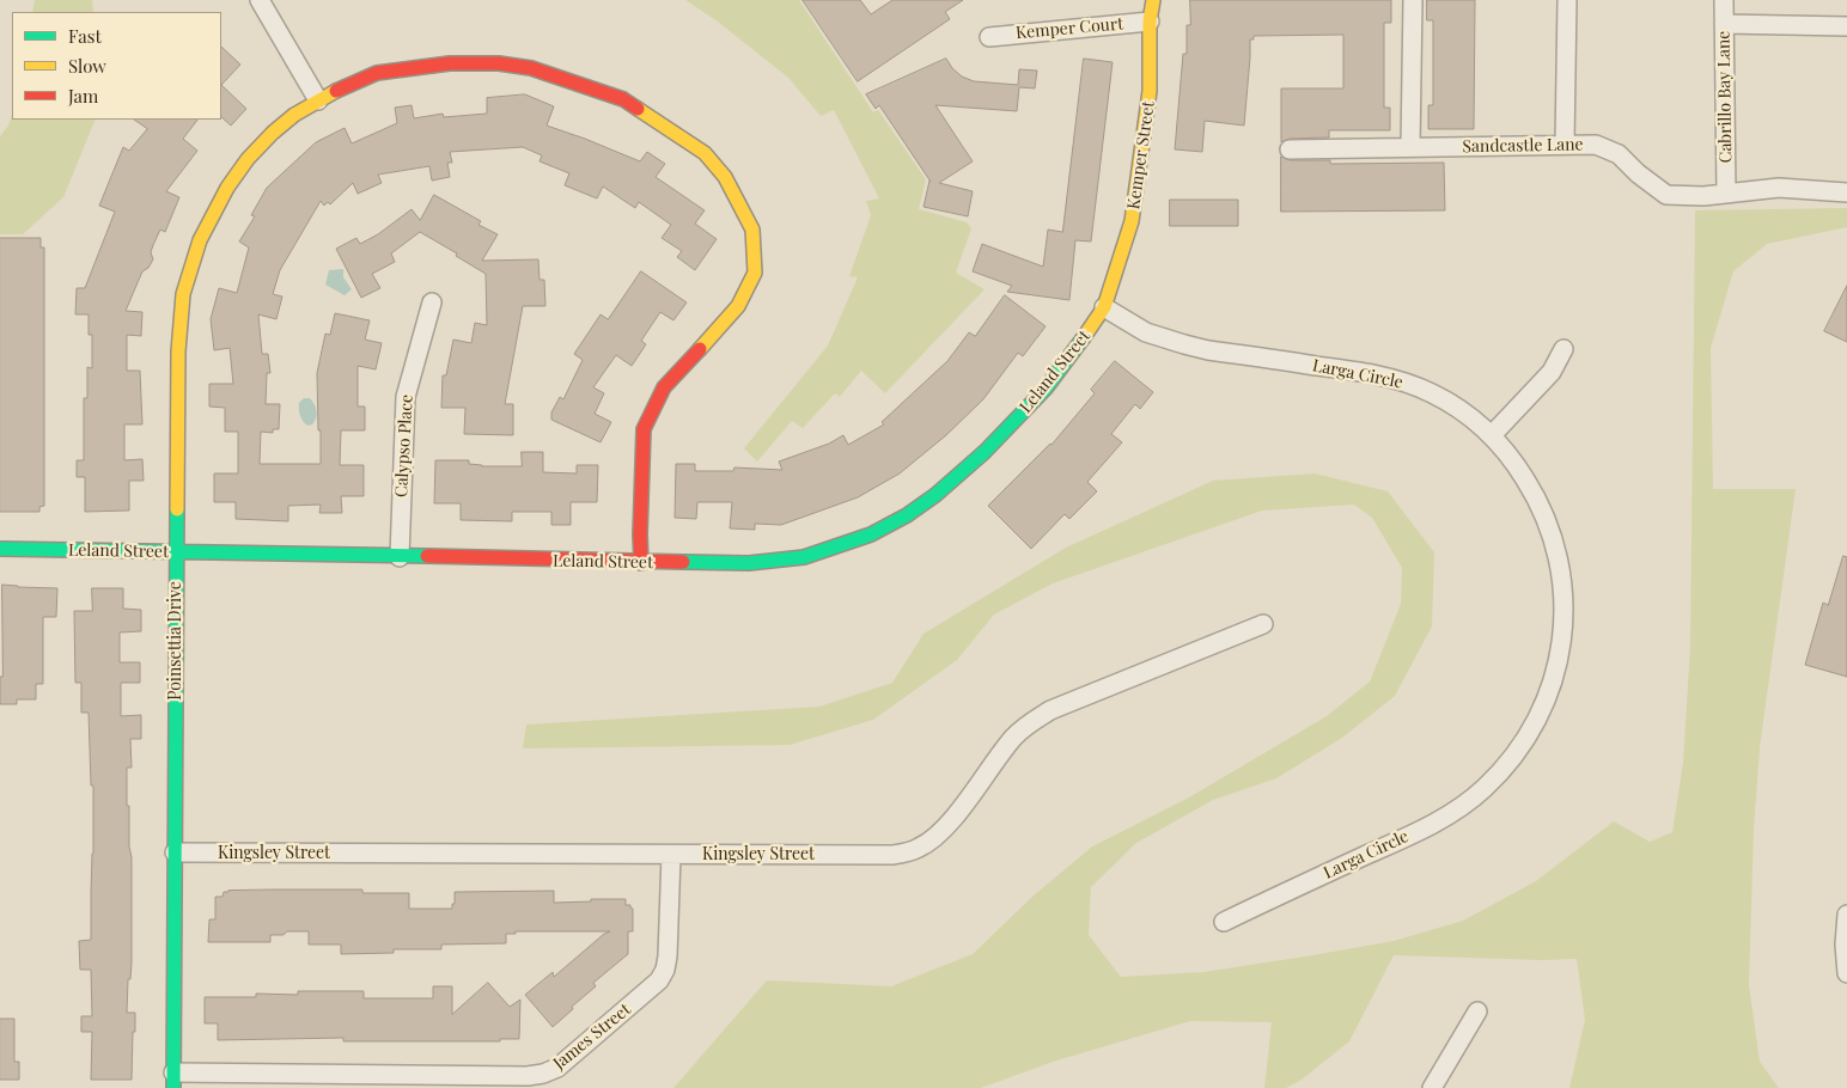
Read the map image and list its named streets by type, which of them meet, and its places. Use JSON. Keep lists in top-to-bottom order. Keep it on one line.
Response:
{"streets":{"street":["Kemper Court","Cabrillo Bay Lane","Sandcastle Lane","Kemper Street","Leland Street","Larga Circle","Calypso Place","Poinsettia Drive","Kingsley Street","James Street"]},"crossings":[["Kemper Court","Kemper Street"],["Cabrillo Bay Lane","Sandcastle Lane"],["Kemper Street","Leland Street"],["Kemper Street","Larga Circle"],["Leland Street","Larga Circle"],["Leland Street","Calypso Place"],["Leland Street","Poinsettia Drive"],["Poinsettia Drive","Kingsley Street"],["Poinsettia Drive","James Street"],["Kingsley Street","James Street"]],"legend":["Fast","Slow","Jam"]}
